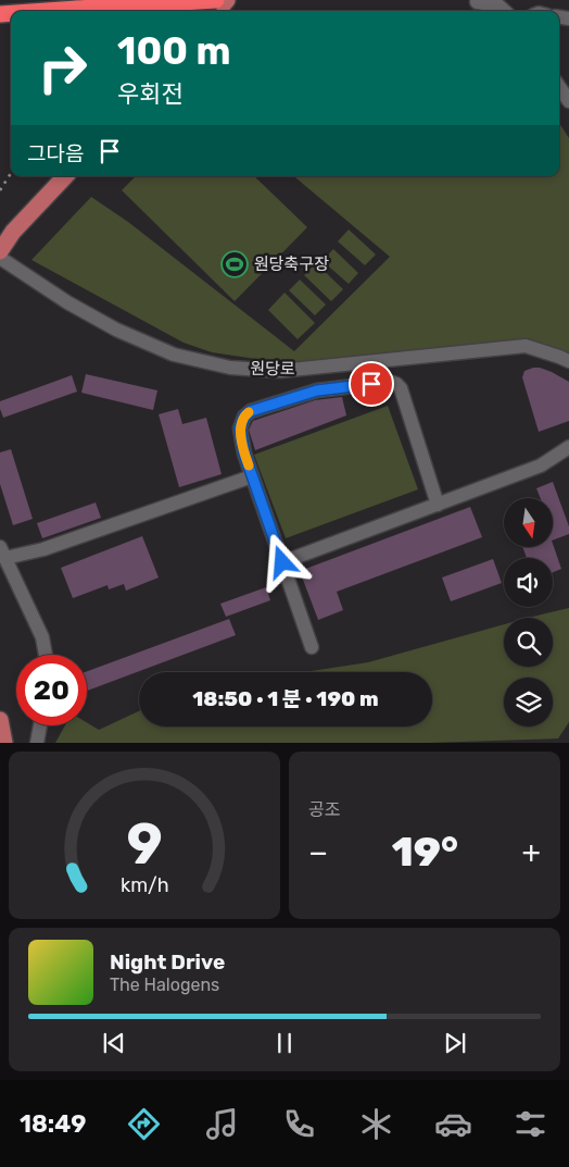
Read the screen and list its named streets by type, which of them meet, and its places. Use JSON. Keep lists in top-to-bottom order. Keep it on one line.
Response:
{"streets":{"lane":["원당로"]},"places":{"sports":["원당축구장"]},"north":"bottom","page":{"turn":["100 m","우회전"],"then":"그다음","limit":"20","trip":"18:50 · 1 분 · 190 m","tile":"공조","heat":["−","19°","+"],"song":["Night Drive","The Halogens"],"tabs":"18:49","gauge":["9","km/h"]}}
